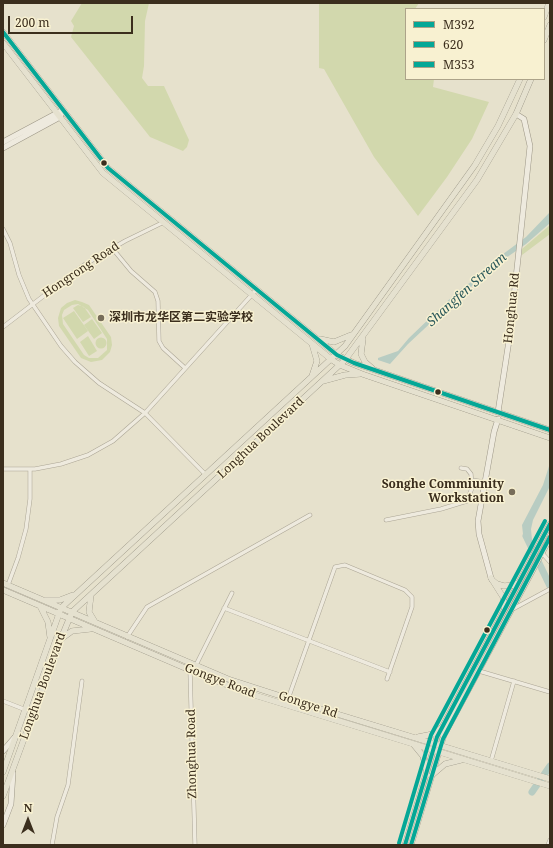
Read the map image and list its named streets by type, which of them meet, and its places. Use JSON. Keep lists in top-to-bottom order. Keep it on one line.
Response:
{"streets":{"main road":["Longhua Boulevard","Gongye Road","Gongye Rd"],"street":["Hongrong Road","Honghua Rd","Zhonghua Road"]},"crossings":[["Honghua Rd","Longhua Boulevard"],["Longhua Boulevard","Gongye Road"],["Longhua Boulevard","Gongye Rd"],["Gongye Road","Gongye Rd"],["Gongye Road","Zhonghua Road"]],"water":["Shangfen Stream"],"places":["深圳市龙华区第二实验学校","Songhe Commiunity Workstation"],"lines":["transit line M392","transit line M353","transit line 620"],"legend":["M392","620","M353"],"scale_bar":"200 m","north":"top"}
